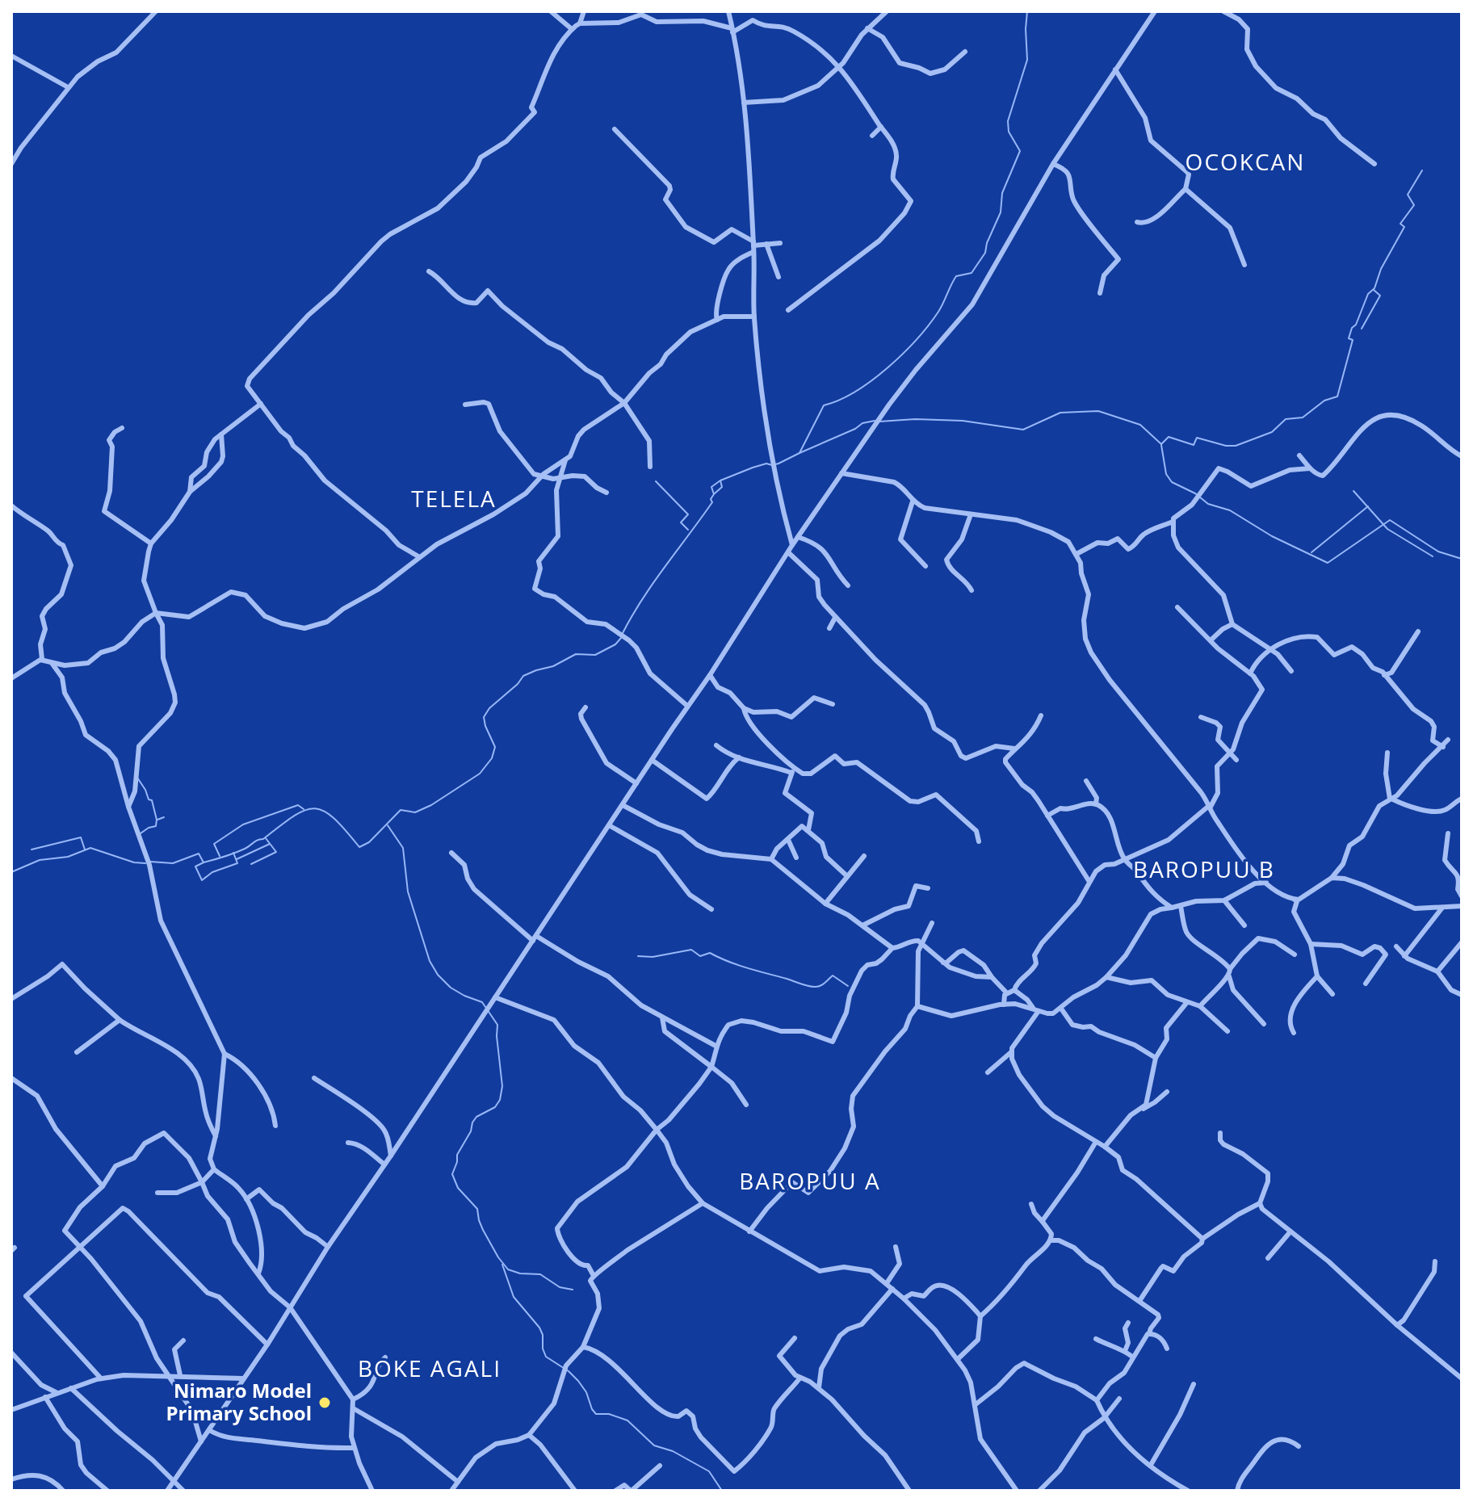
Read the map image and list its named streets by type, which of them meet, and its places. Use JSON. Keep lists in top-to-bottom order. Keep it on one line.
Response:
{"districts":["OCOKCAN","TELELA","BAROPUU B","BAROPUU A","BOKE AGALI"],"places":["Nimaro Model Primary School"]}
